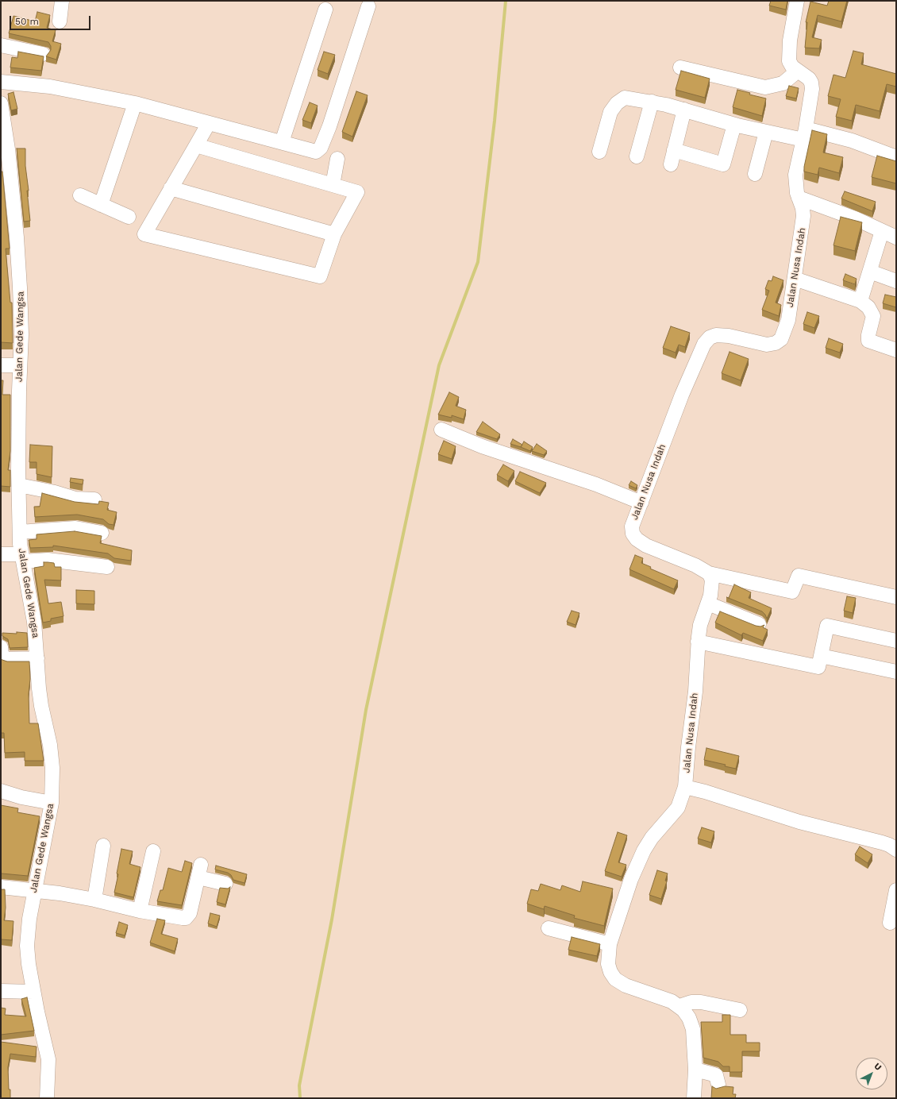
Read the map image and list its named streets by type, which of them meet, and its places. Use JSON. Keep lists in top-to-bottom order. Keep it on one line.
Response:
{"streets":{"street":["Jalan Nusa Indah","Jalan Gede Wangsa"]},"scale_bar":"50 m","north":"top right"}
